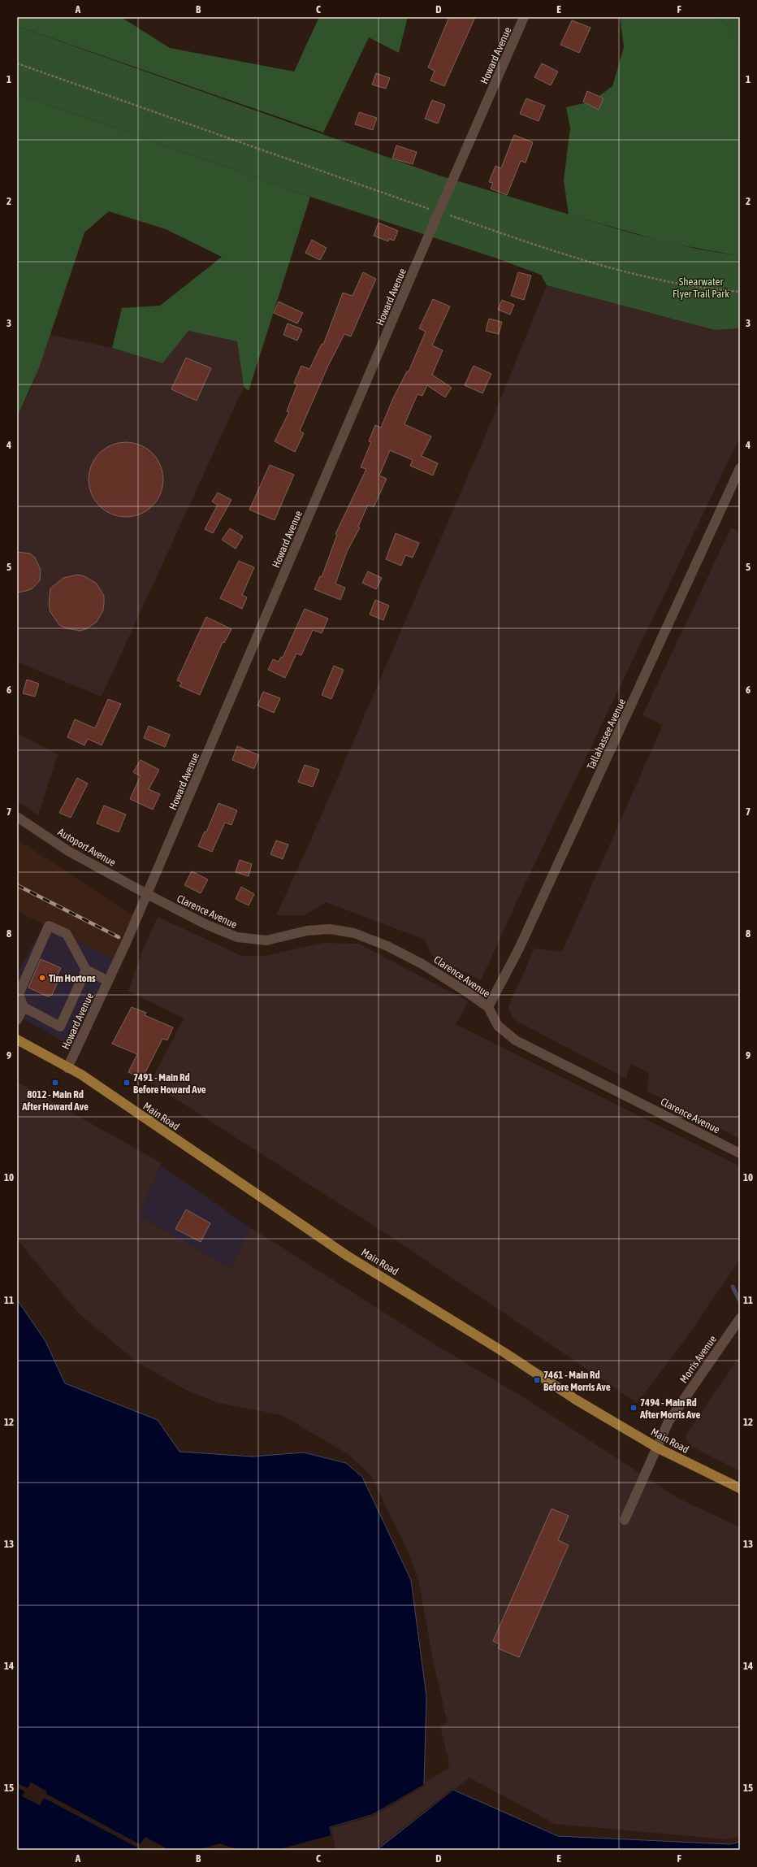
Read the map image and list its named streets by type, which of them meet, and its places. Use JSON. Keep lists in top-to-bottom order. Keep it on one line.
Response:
{"streets":{"main road":["Main Road"],"street":["Howard Avenue","Tallahassee Avenue","Autoport Avenue","Clarence Avenue","Morris Avenue"]},"crossings":[["Howard Avenue","Autoport Avenue"],["Howard Avenue","Clarence Avenue"],["Howard Avenue","Main Road"],["Tallahassee Avenue","Clarence Avenue"],["Autoport Avenue","Clarence Avenue"],["Main Road","Morris Avenue"]],"parks":["Shearwater Flyer Trail Park"],"places":{"other":["Tim Hortons"],"transit":["8012 - Main Rd After Howard Ave","7491 - Main Rd Before Howard Ave","7461 - Main Rd Before Morris Ave","7494 - Main Rd After Morris Ave"]},"grid":{"columns":["A","B","C","D","E","F"],"rows":["1","2","3","4","5","6","7","8","9","10","11","12","13","14","15"]}}
